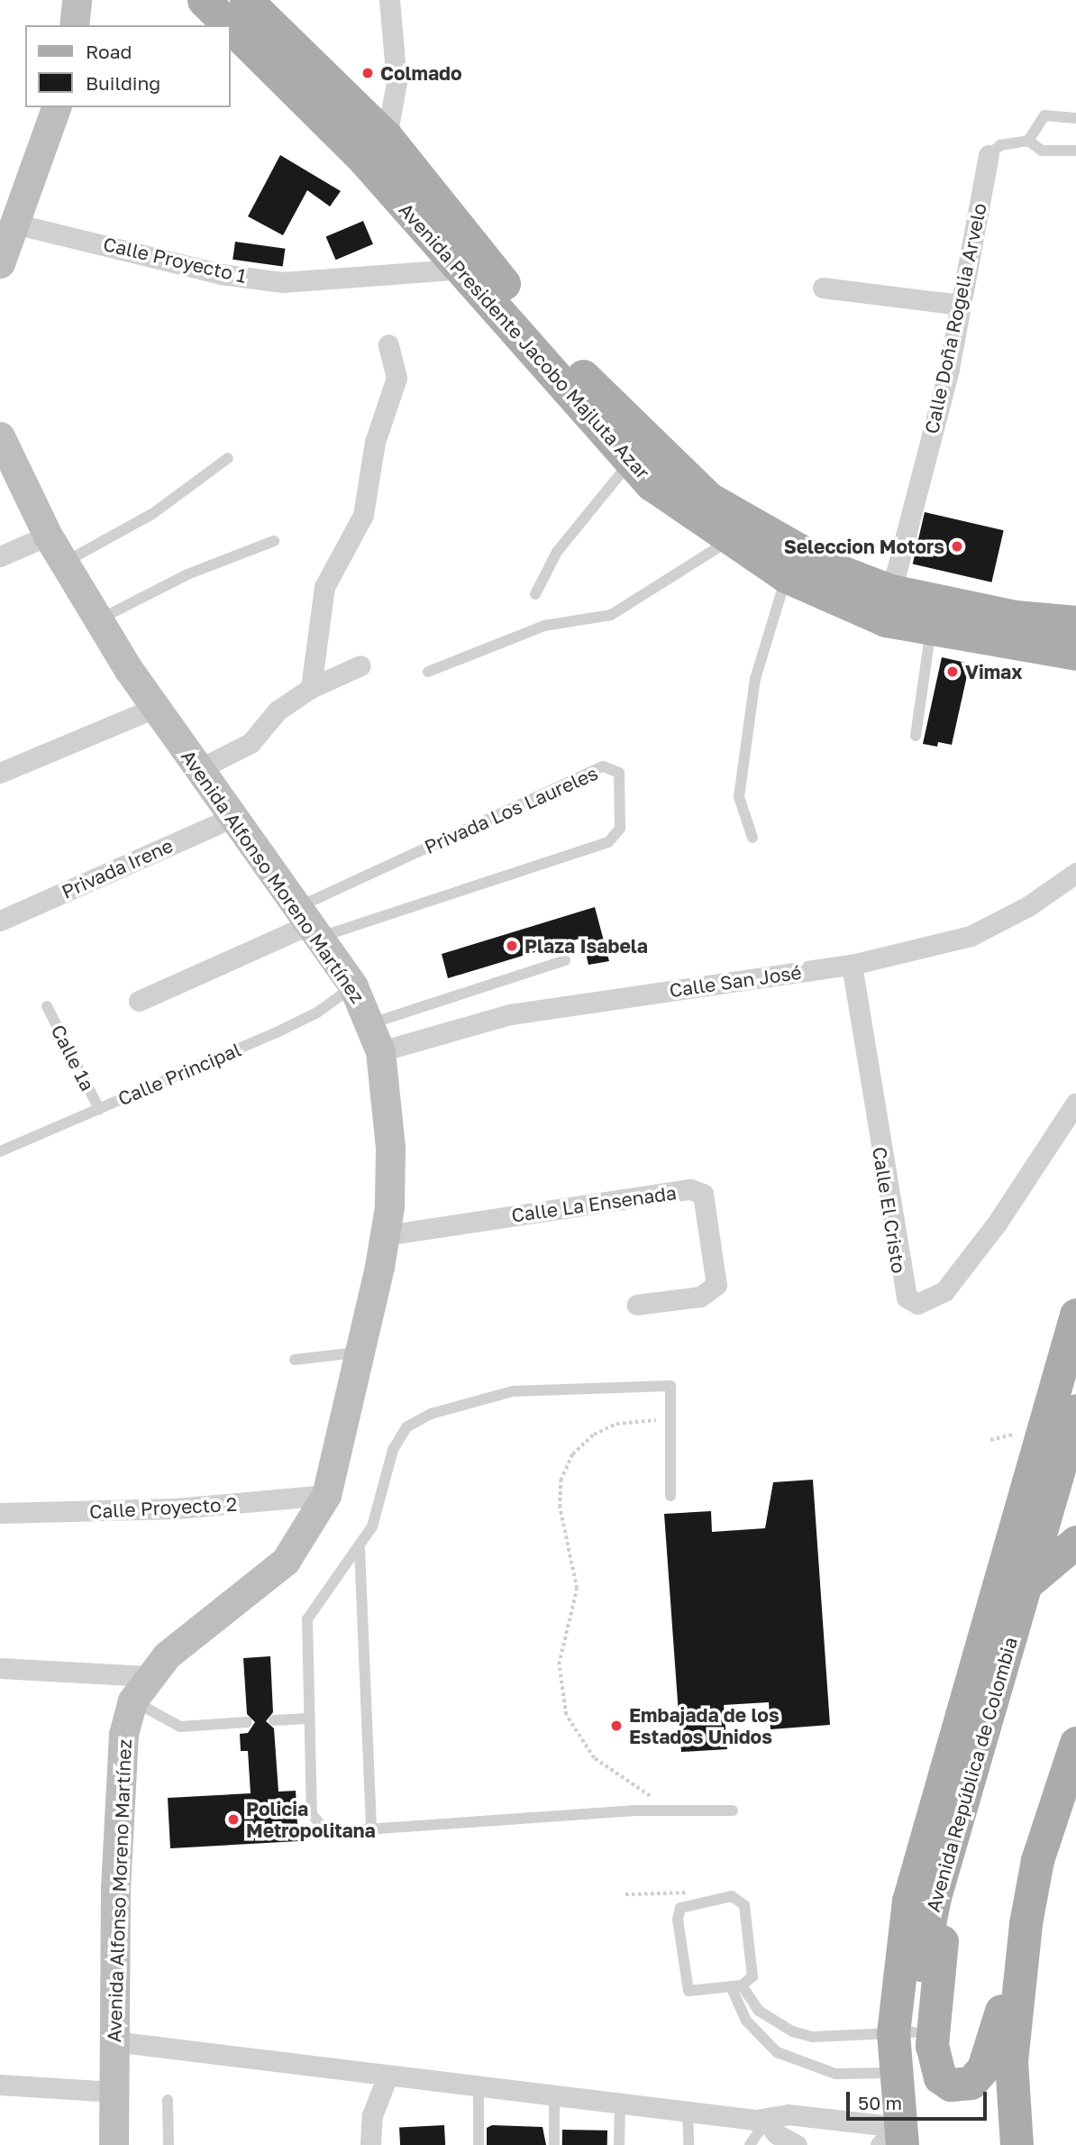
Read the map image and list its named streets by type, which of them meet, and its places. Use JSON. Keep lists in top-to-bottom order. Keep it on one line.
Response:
{"streets":{"main road":["Avenida Presidente Jacobo Majluta Azar","Avenida Alfonso Moreno Martínez","Avenida República de Colombia"],"street":["Calle Proyecto 1","Calle Doña Rogelia Arvelo","Privada Irene","Calle San José","Calle La Ensenada","Calle El Cristo","Calle Proyecto 2"],"lane":["Privada Los Laureles","Calle 1a","Calle Principal"]},"crossings":[["Calle Proyecto 1","Avenida Presidente Jacobo Majluta Azar"],["Calle Doña Rogelia Arvelo","Avenida Presidente Jacobo Majluta Azar"],["Privada Los Laureles","Avenida Alfonso Moreno Martínez"],["Privada Irene","Avenida Alfonso Moreno Martínez"],["Avenida Alfonso Moreno Martínez","Calle San José"],["Avenida Alfonso Moreno Martínez","Calle Principal"],["Avenida Alfonso Moreno Martínez","Calle La Ensenada"],["Avenida Alfonso Moreno Martínez","Calle Proyecto 2"],["Calle San José","Calle El Cristo"],["Calle 1a","Calle Principal"]],"places":["Colmado","Seleccion Motors","Vimax","Plaza Isabela","Embajada de los Estados Unidos","Policia Metropolitana"],"legend":["Road","Building"],"scale_bar":"50 m"}
